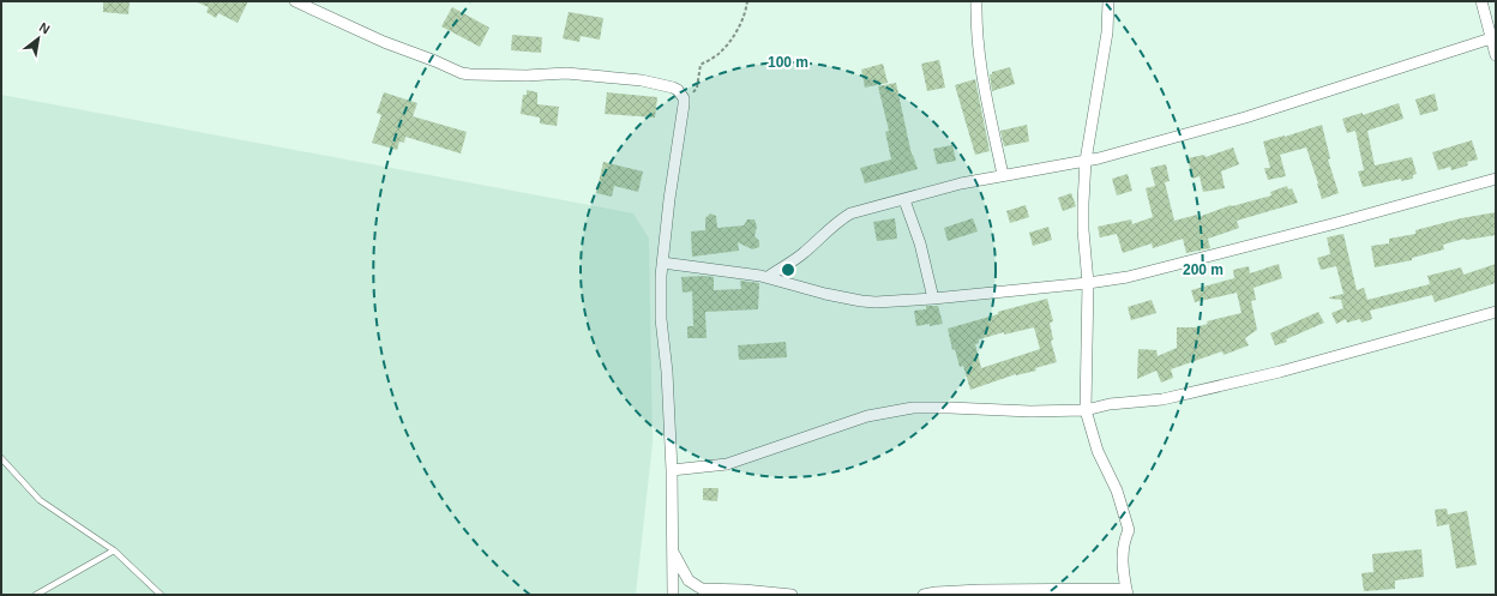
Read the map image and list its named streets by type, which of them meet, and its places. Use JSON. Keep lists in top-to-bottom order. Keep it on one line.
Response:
{"north":"top right","rings":["100 m","200 m"]}
